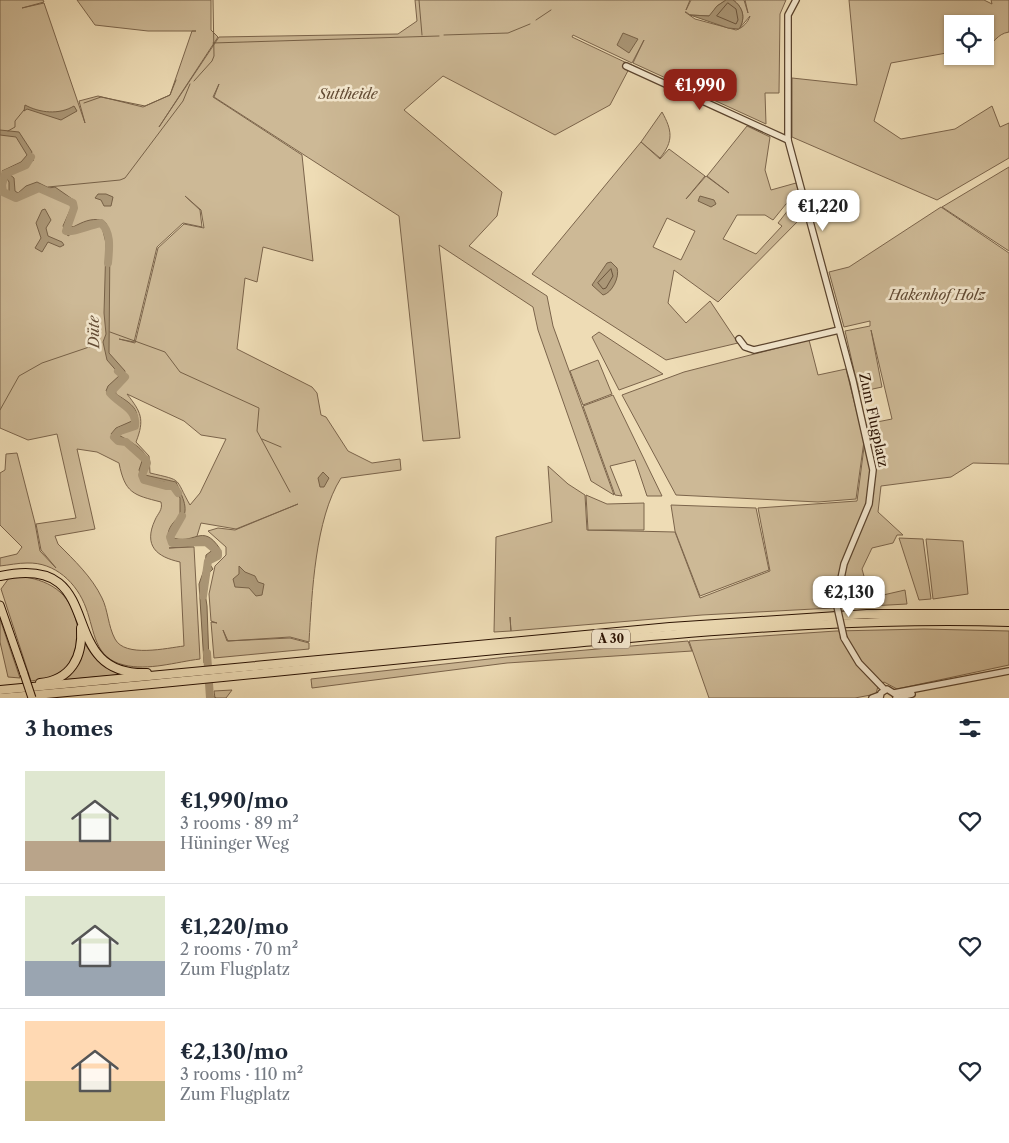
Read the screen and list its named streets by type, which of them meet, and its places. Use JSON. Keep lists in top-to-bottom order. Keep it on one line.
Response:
{"streets":{"highway":["A 30"],"street":["Zum Flugplatz"]},"water":["Düte"],"parks":["Suttheide","Hakenhof Holz"],"page":{"price":["€1,990","€1,220","€2,130"],"heading":"3 homes","list":[{"name":"€1,990/mo","note":"3 rooms · 89 m² · Hüninger Weg"},{"name":"€1,220/mo","note":"2 rooms · 70 m² · Zum Flugplatz"},{"name":"€2,130/mo","note":"3 rooms · 110 m² · Zum Flugplatz"}]}}
